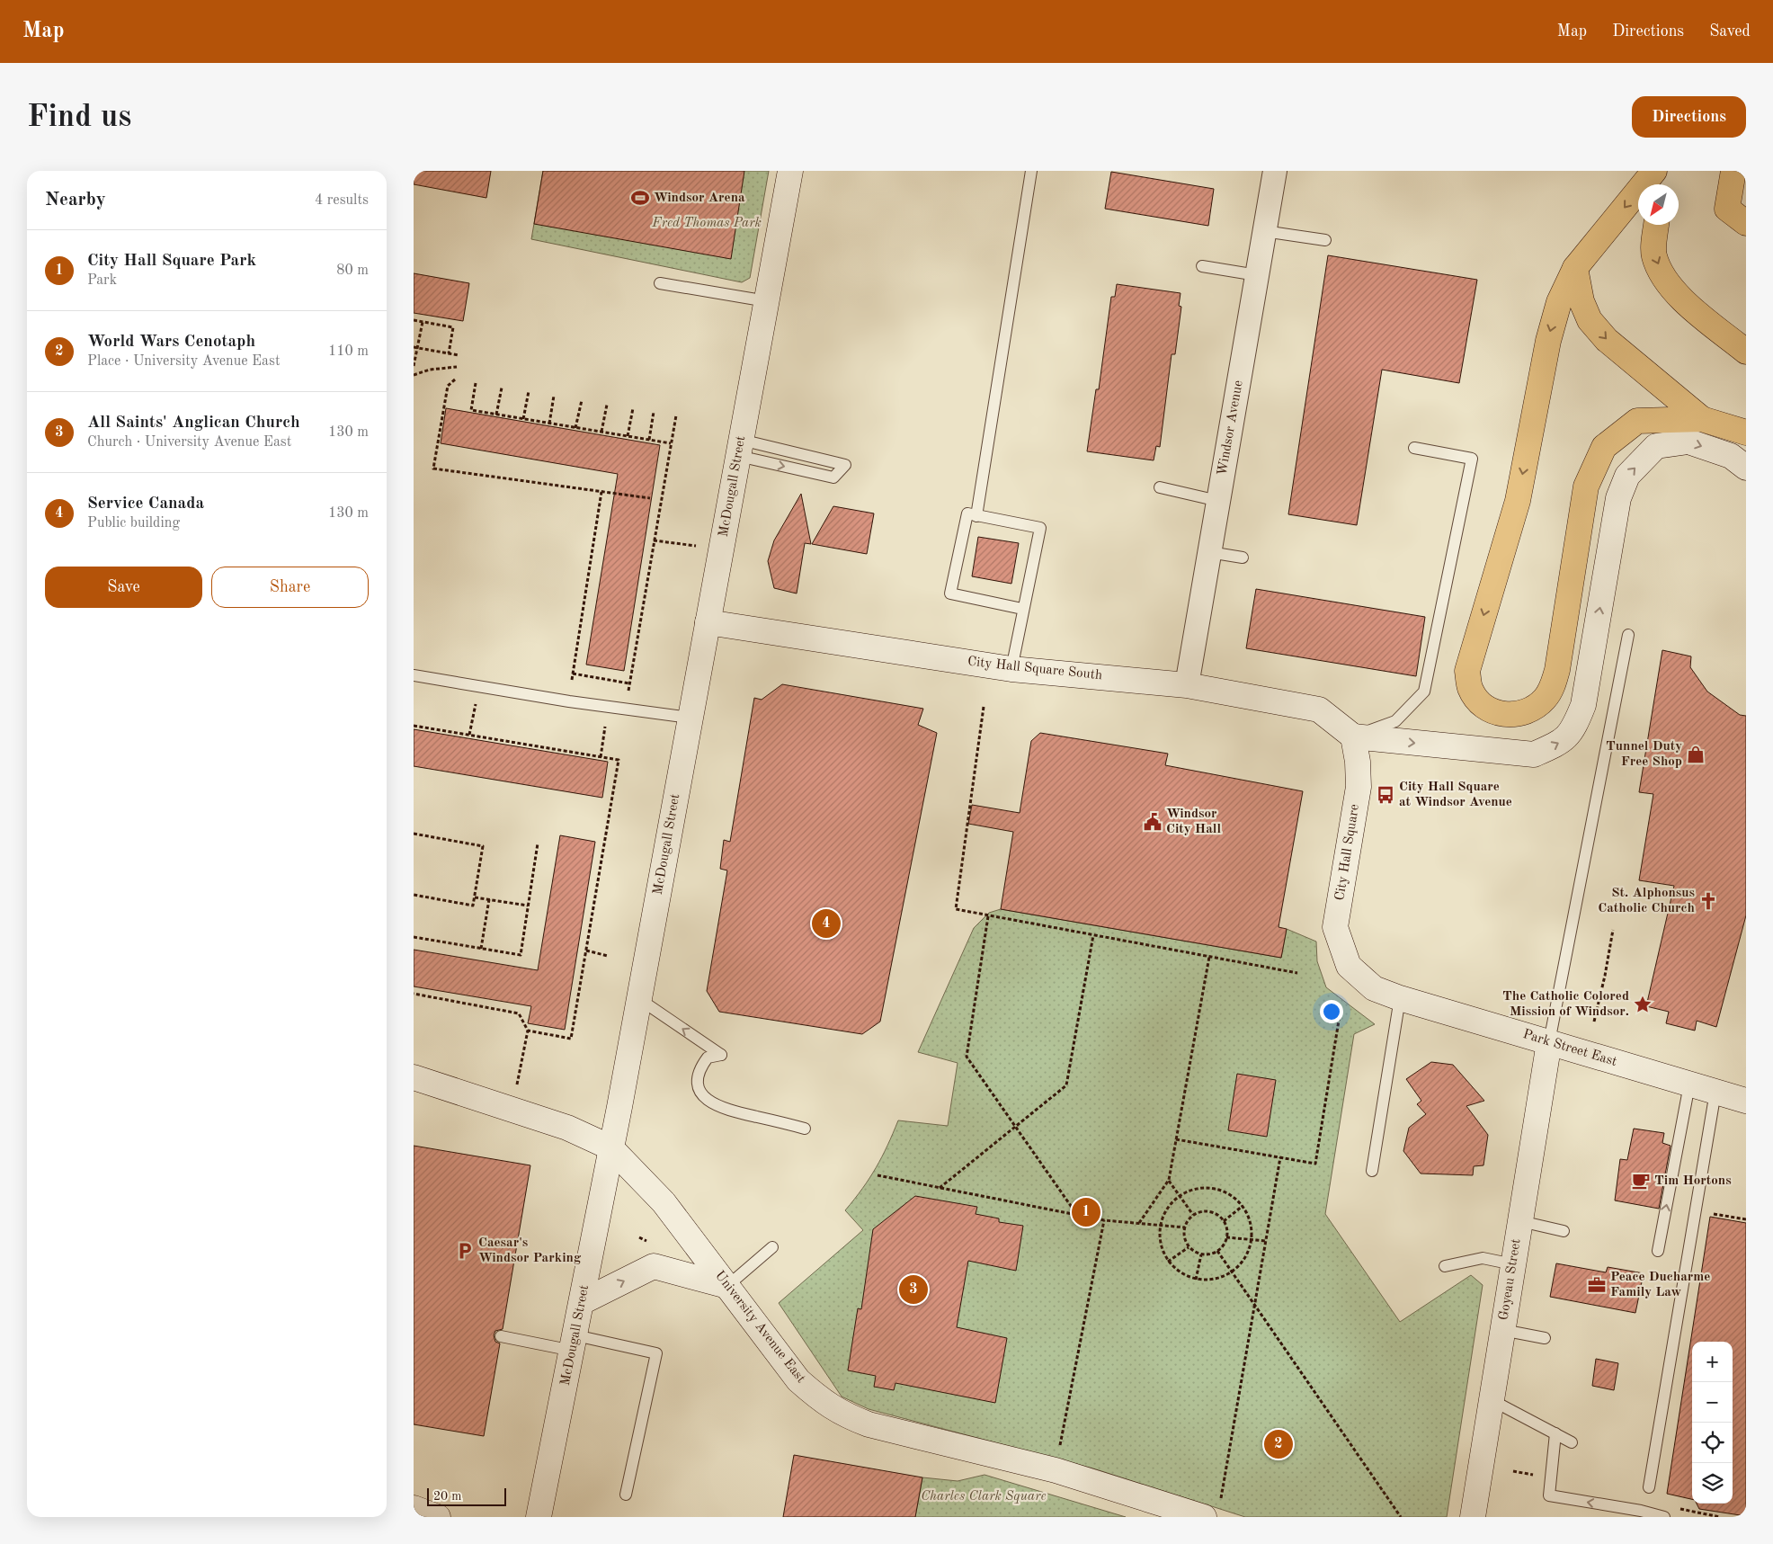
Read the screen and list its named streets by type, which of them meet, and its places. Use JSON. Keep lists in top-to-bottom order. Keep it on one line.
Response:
{"streets":{"street":["Windsor Avenue","McDougall Street","City Hall Square South","City Hall Square","Park Street East","Goyeau Street","University Avenue East"]},"crossings":[["Windsor Avenue","City Hall Square South"],["McDougall Street","City Hall Square South"],["McDougall Street","University Avenue East"],["City Hall Square South","City Hall Square"],["City Hall Square","Park Street East"],["Park Street East","Goyeau Street"]],"parks":["Fred Thomas Park","Charles Clark Square"],"places":{"sports":["Windsor Arena"],"shop":["Tunnel Duty Free Shop"],"bus stop":["City Hall Square at Windsor Avenue"],"public building":["Windsor City Hall"],"church":["St. Alphonsus Catholic Church"],"place":["The Catholic Colored Mission of Windsor."],"cafe":["Tim Hortons"],"parking":["Caesar's Windsor Parking"],"office":["Peace Ducharme Family Law"]},"scale_bar":"20 m","north":"bottom left","page":{"header":"Map","nav":["Map","Directions","Saved"],"buttons":["Directions",["Save","Share"]],"title":"Find us","heading":["Nearby","4 results"],"list":[{"mark":"1","name":"City Hall Square Park","note":"Park","value":"80 m"},{"mark":"2","name":"World Wars Cenotaph","note":"Place · University Avenue East","value":"110 m"},{"mark":"3","name":"All Saints' Anglican Church","note":"Church · University Avenue East","value":"130 m"},{"mark":"4","name":"Service Canada","note":"Public building","value":"130 m"}],"pins":["4","1","3","2"],"map_buttons":["+","−"],"scale":"20 m"}}
